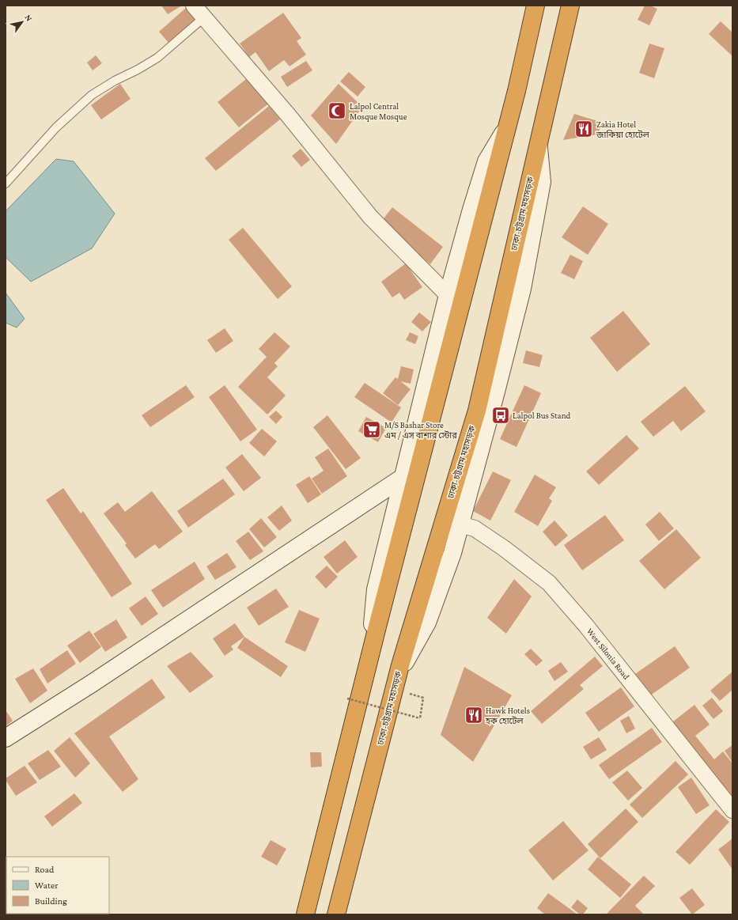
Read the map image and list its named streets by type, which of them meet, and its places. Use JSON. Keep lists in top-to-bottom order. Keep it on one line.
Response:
{"streets":{"highway":["ঢাকা-চট্টগ্রাম মহাসড়ক"],"street":["West Silonia Road"]},"places":{"mosque":["Lalpol Central Mosque Mosque"],"restaurant":["Zakia Hotel জাকিয়া হোটেল","Hawk Hotels হক হোটেল"],"bus stop":["Lalpol Bus Stand"],"supermarket":["M/S Bashar Store এম / এস বাশার স্টোর"]},"legend":["Road","Water","Building"],"north":"top right"}
